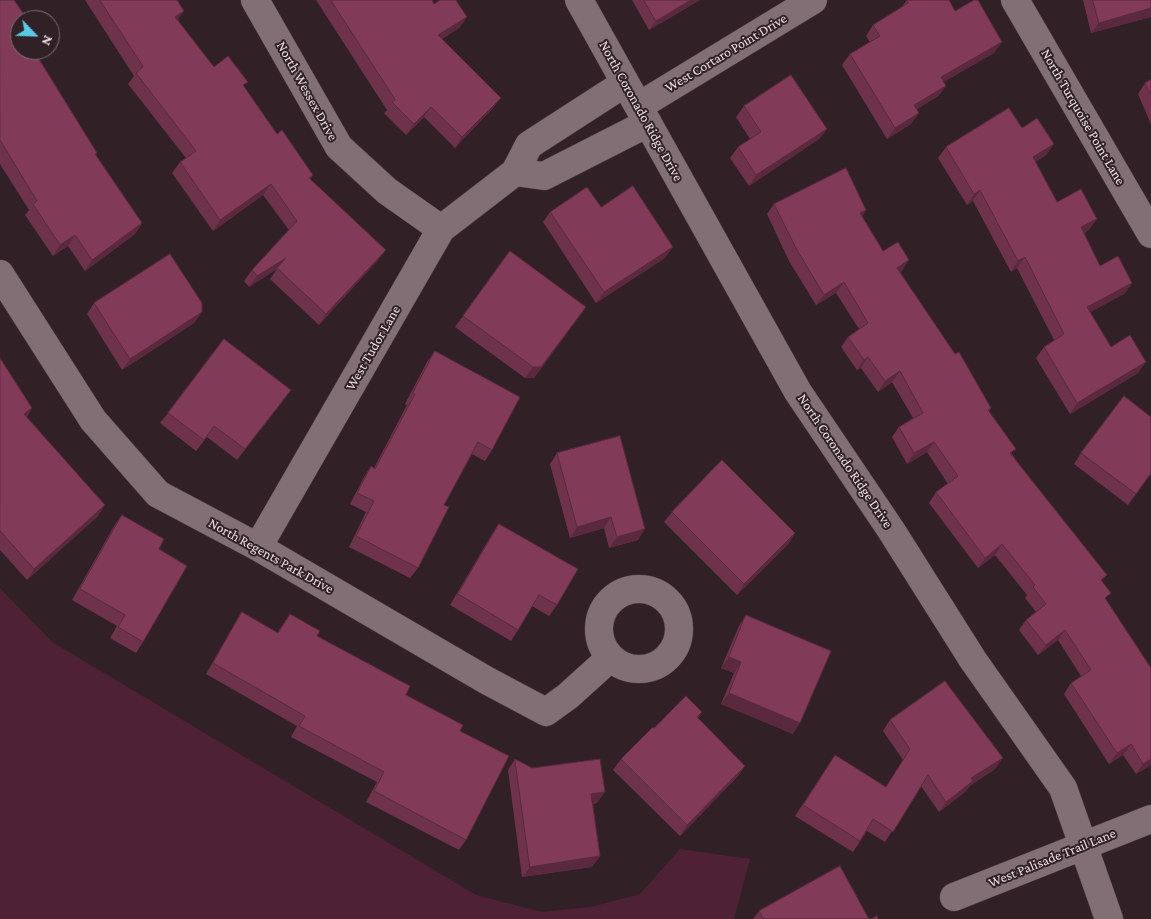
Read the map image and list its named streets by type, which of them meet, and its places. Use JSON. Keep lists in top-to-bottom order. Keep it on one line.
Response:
{"streets":{"street":["West Cortaro Point Drive","North Wessex Drive","North Coronado Ridge Drive","North Turquoise Point Lane","West Tudor Lane","North Regents Park Drive","West Palisade Trail Lane"]},"crossings":[["West Cortaro Point Drive","North Coronado Ridge Drive"],["North Wessex Drive","West Tudor Lane"],["North Coronado Ridge Drive","West Tudor Lane"],["North Coronado Ridge Drive","West Palisade Trail Lane"],["West Tudor Lane","North Regents Park Drive"]],"north":"bottom right"}
